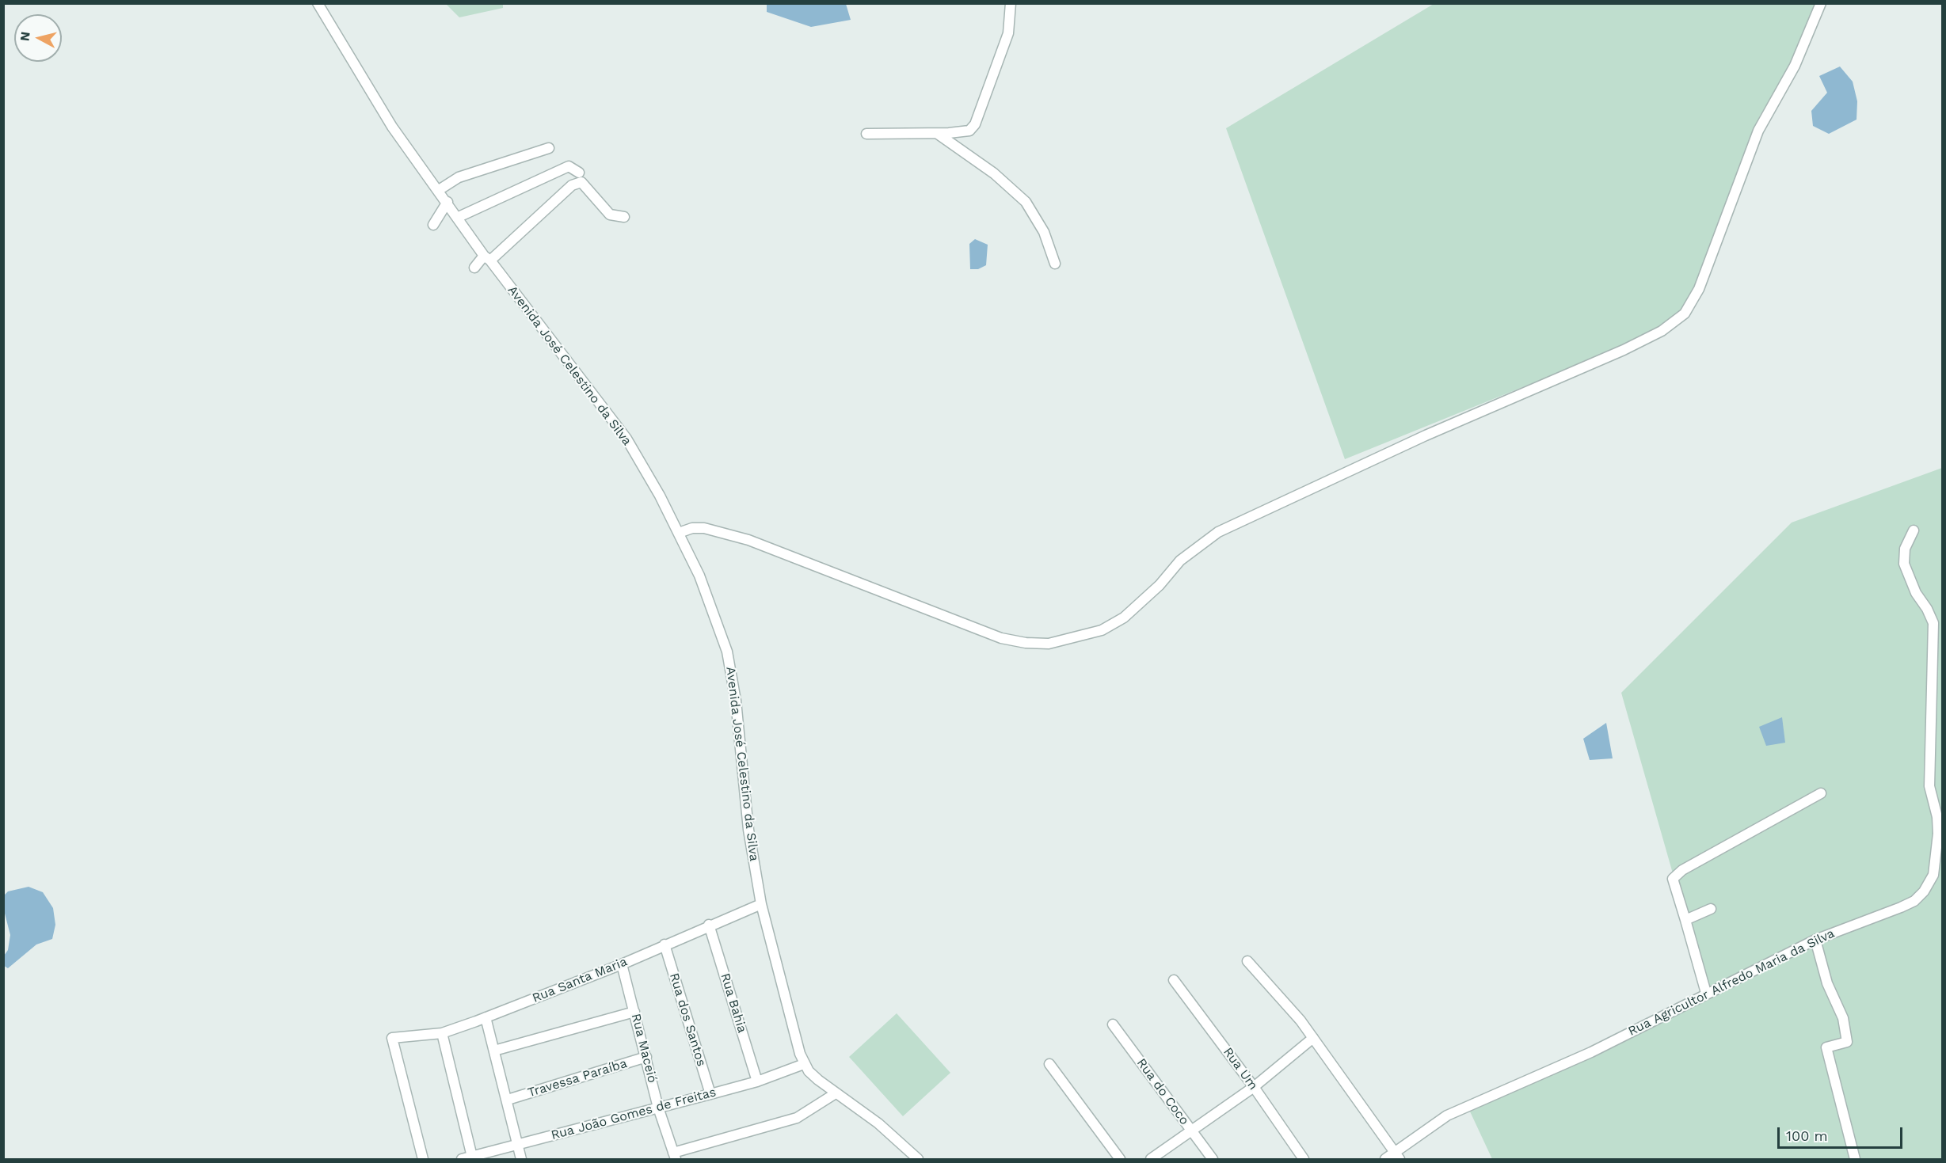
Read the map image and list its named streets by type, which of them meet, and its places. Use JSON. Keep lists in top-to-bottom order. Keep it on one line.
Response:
{"streets":{"street":["Avenida José Celestino da Silva","Rua Santa Maria","Rua Agricultor Alfredo Maria da Silva","Rua Bahia","Rua dos Santos","Rua Maceió","Rua Um","Travessa Paraíba","Rua do Coco","Rua João Gomes de Freitas"]},"crossings":[["Avenida José Celestino da Silva","Rua Santa Maria"],["Avenida José Celestino da Silva","Rua João Gomes de Freitas"],["Rua Santa Maria","Rua Bahia"],["Rua Santa Maria","Rua dos Santos"],["Rua Santa Maria","Rua Maceió"],["Rua Bahia","Rua João Gomes de Freitas"],["Rua dos Santos","Rua João Gomes de Freitas"],["Rua Maceió","Travessa Paraíba"],["Rua Maceió","Rua João Gomes de Freitas"]],"scale_bar":"100 m","north":"left"}
